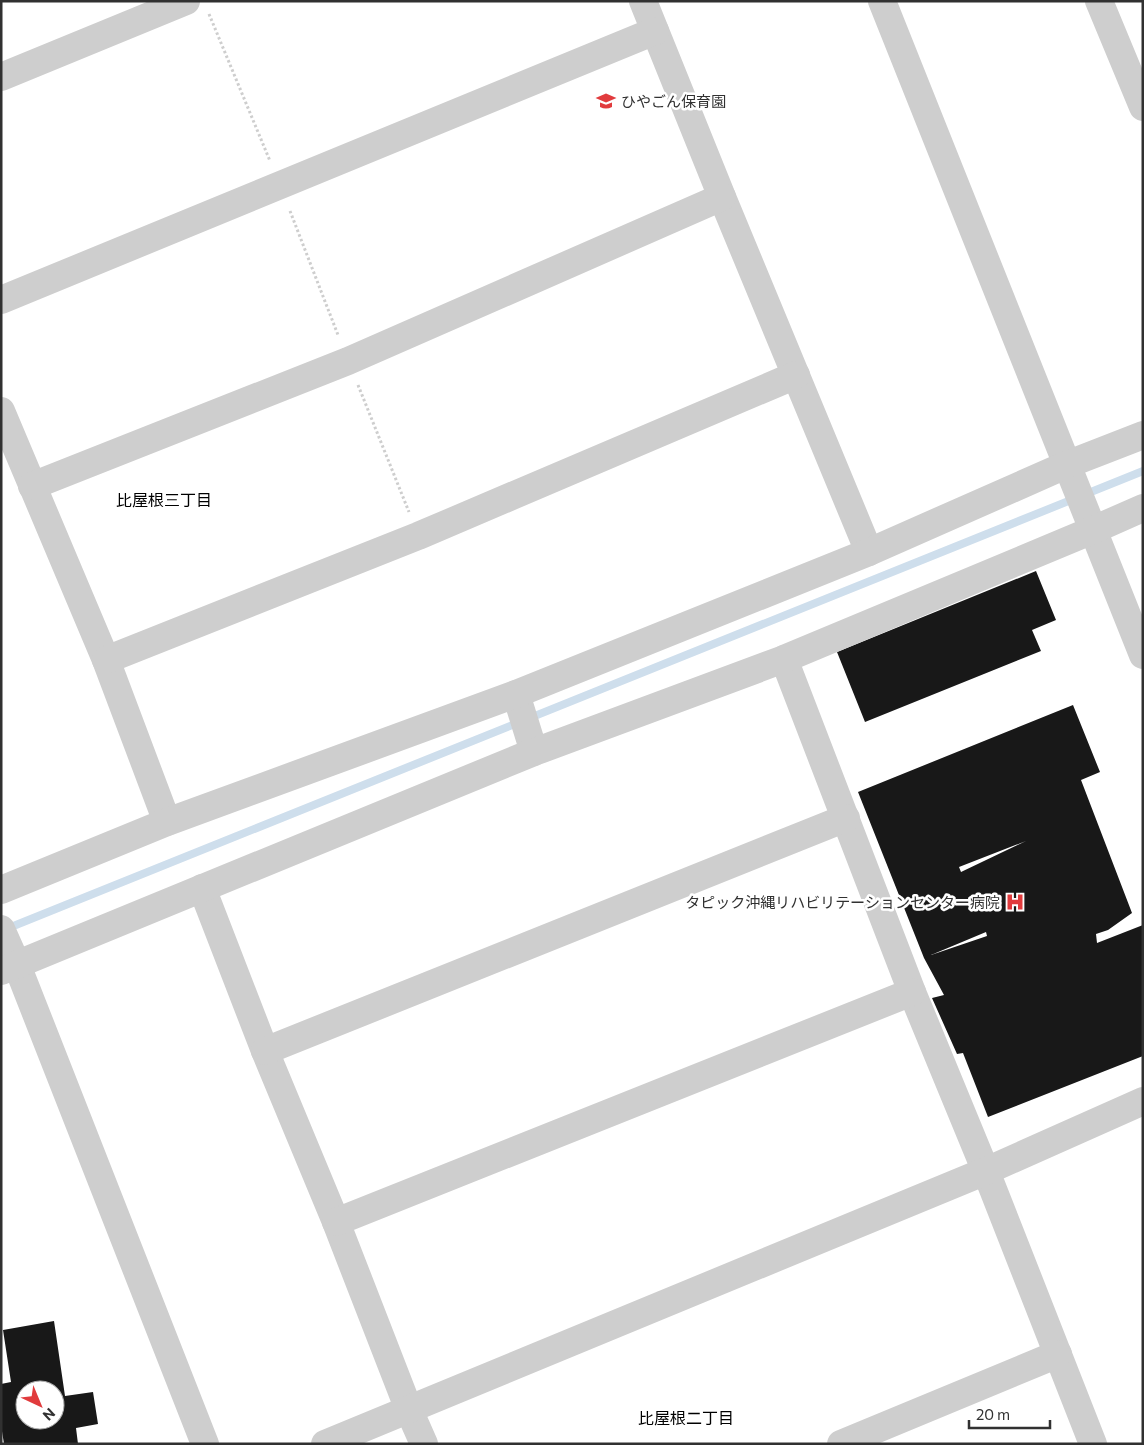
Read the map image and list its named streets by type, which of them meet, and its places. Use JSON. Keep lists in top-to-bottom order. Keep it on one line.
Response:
{"districts":["比屋根三丁目","比屋根二丁目"],"places":{"school or university":["ひやごん保育園"],"hospital":["タピック沖縄リハビリテーションセンター病院"]},"scale_bar":"20 m","north":"bottom right"}
